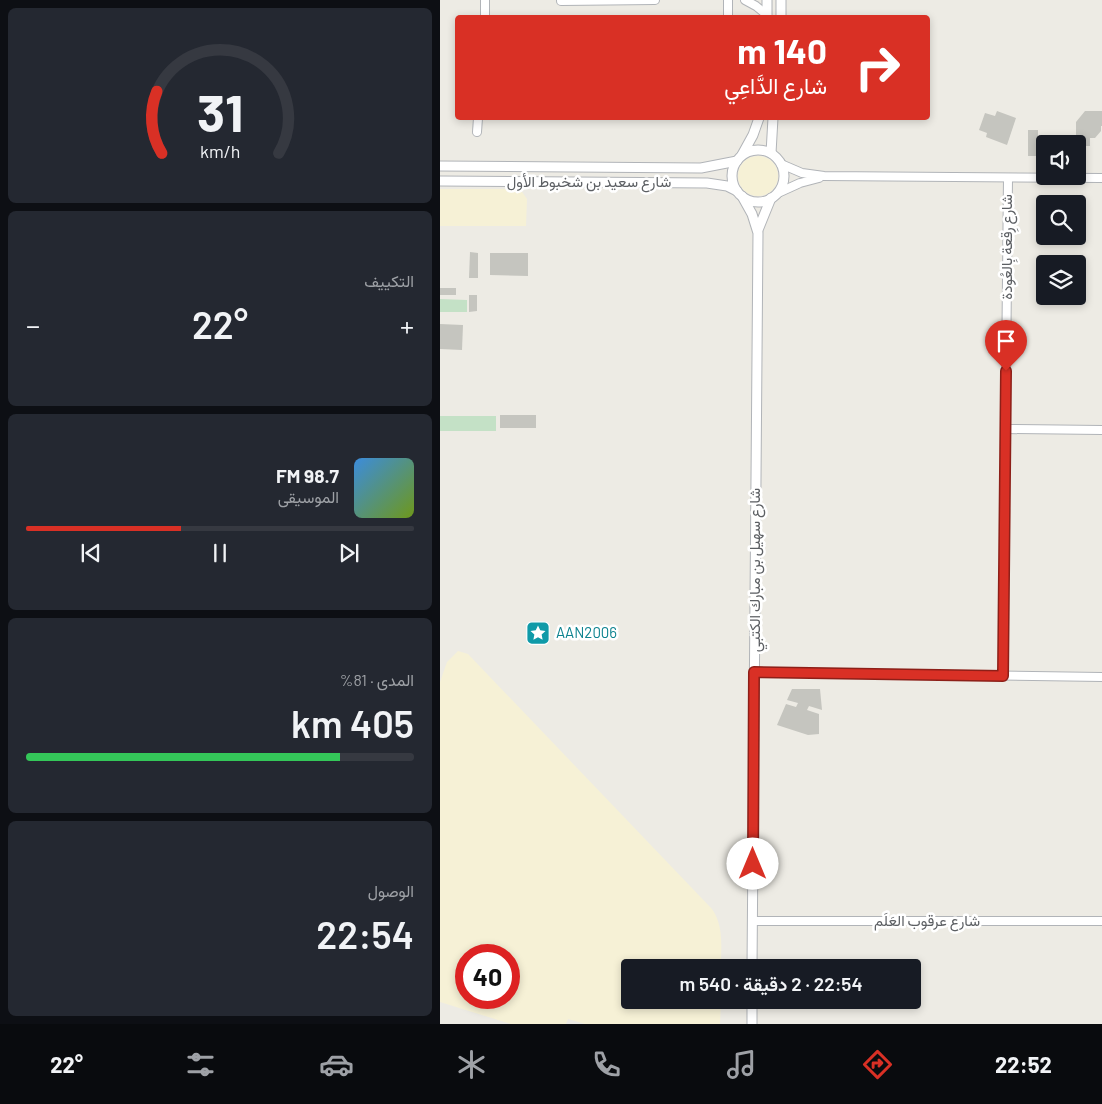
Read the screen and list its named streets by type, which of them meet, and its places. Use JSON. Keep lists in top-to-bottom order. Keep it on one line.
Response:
{"streets":{"street":["شارع سعيد بن شخبوط الأول","شارع رِقعة بِالعُودة","شارع سهيل بن مبارك الكتبي","شارع عرقوب العَلَم"]},"crossings":[["شارع سعيد بن شخبوط الأول","شارع سهيل بن مبارك الكتبي"],["شارع سهيل بن مبارك الكتبي","شارع عرقوب العَلَم"]],"places":{"place":["AAN2006"]},"page":{"turn":["140 m","شارع الدَّاعِي"],"tile":["التكييف",["المدى · 81%","405 km"],["الوصول","22:54"]],"heat":["−","22°","+"],"song":["98.7 FM","الموسيقى"],"limit":"40","trip":"22:54 · 2 دقيقة · 540 m","tabs":["22:52","22°"],"gauge":["31","km/h"]}}
